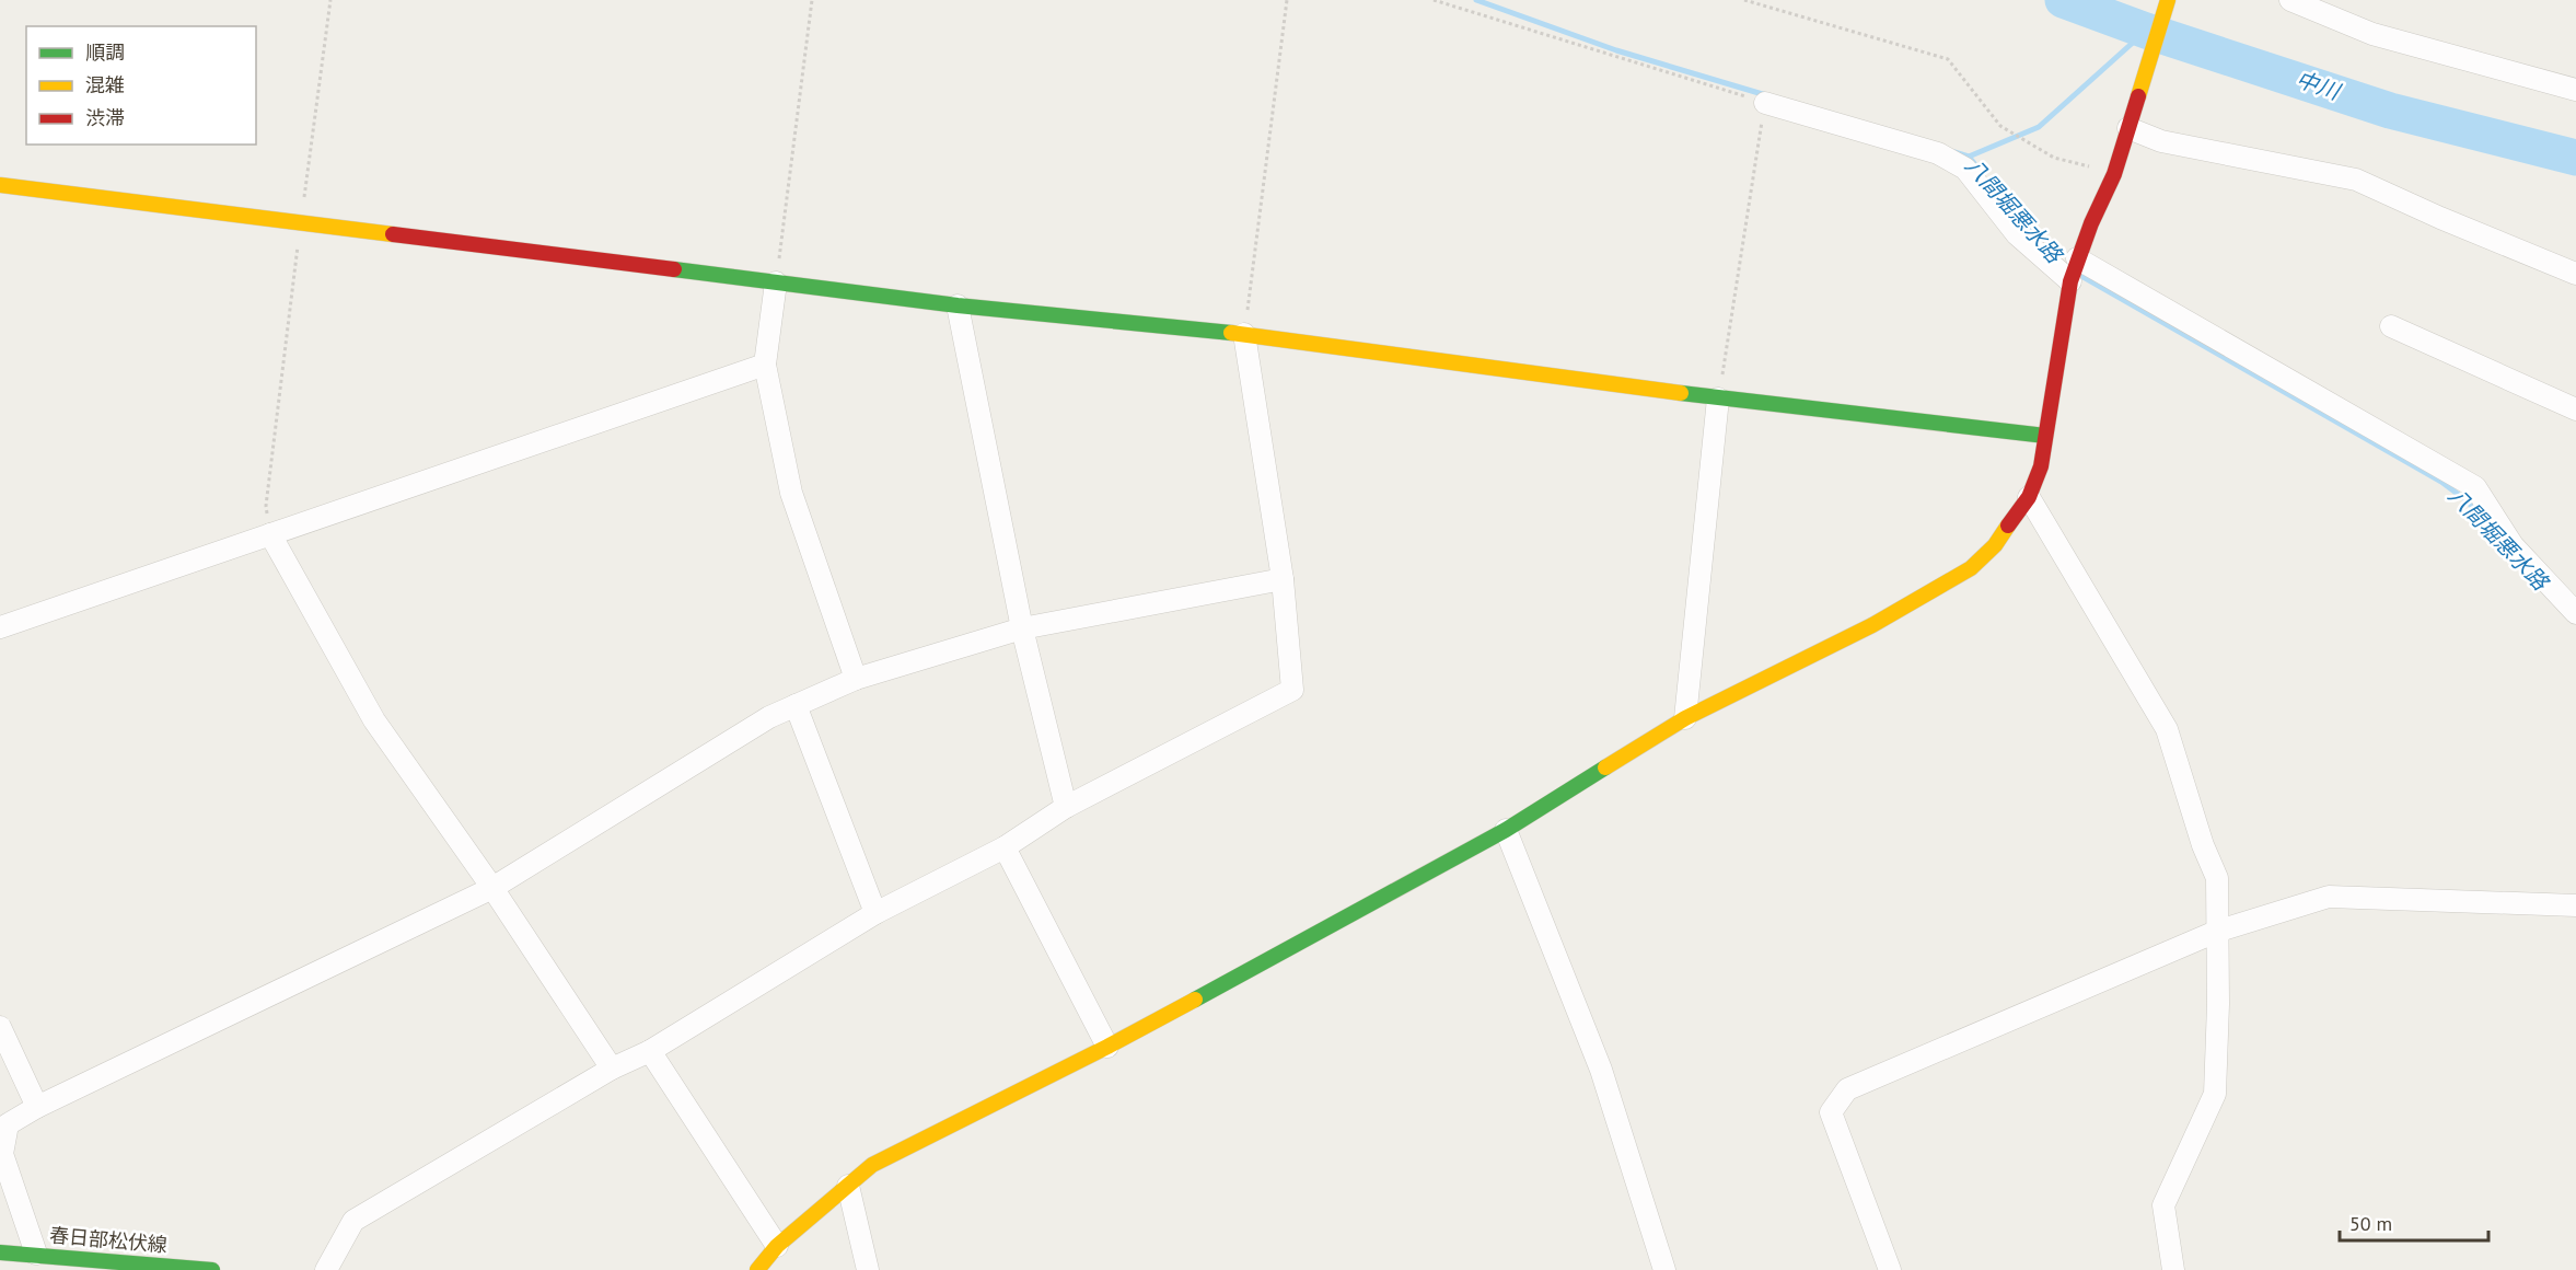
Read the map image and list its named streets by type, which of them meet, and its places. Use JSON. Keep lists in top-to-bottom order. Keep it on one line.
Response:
{"streets":{"street":["春日部松伏線"]},"water":["中川","八間堀悪水路"],"legend":["順調","混雑","渋滞"],"scale_bar":"50 m"}
